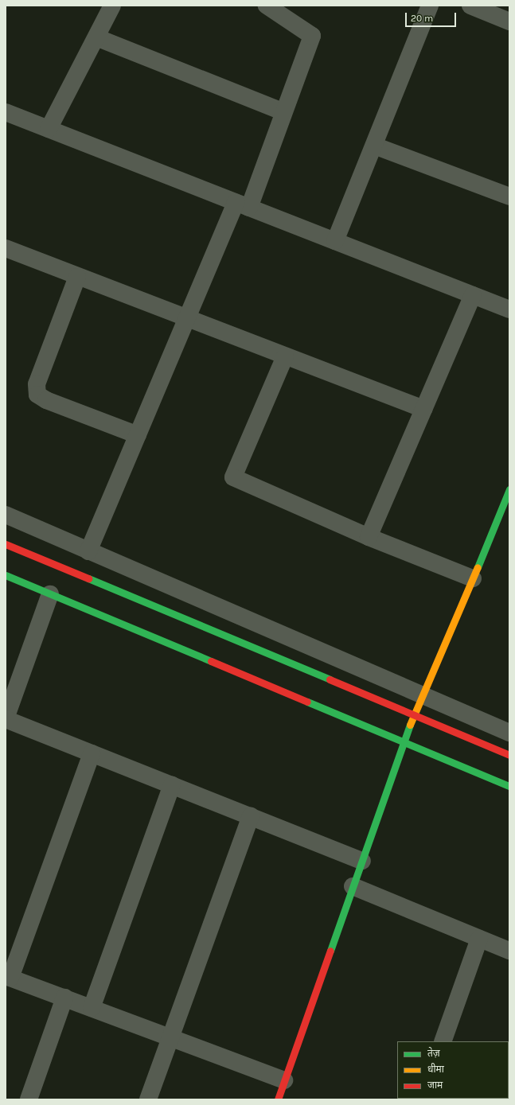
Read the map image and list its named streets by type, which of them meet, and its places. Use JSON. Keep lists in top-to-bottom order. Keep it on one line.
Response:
{"legend":["तेज़","धीमा","जाम"],"scale_bar":"20 m"}
